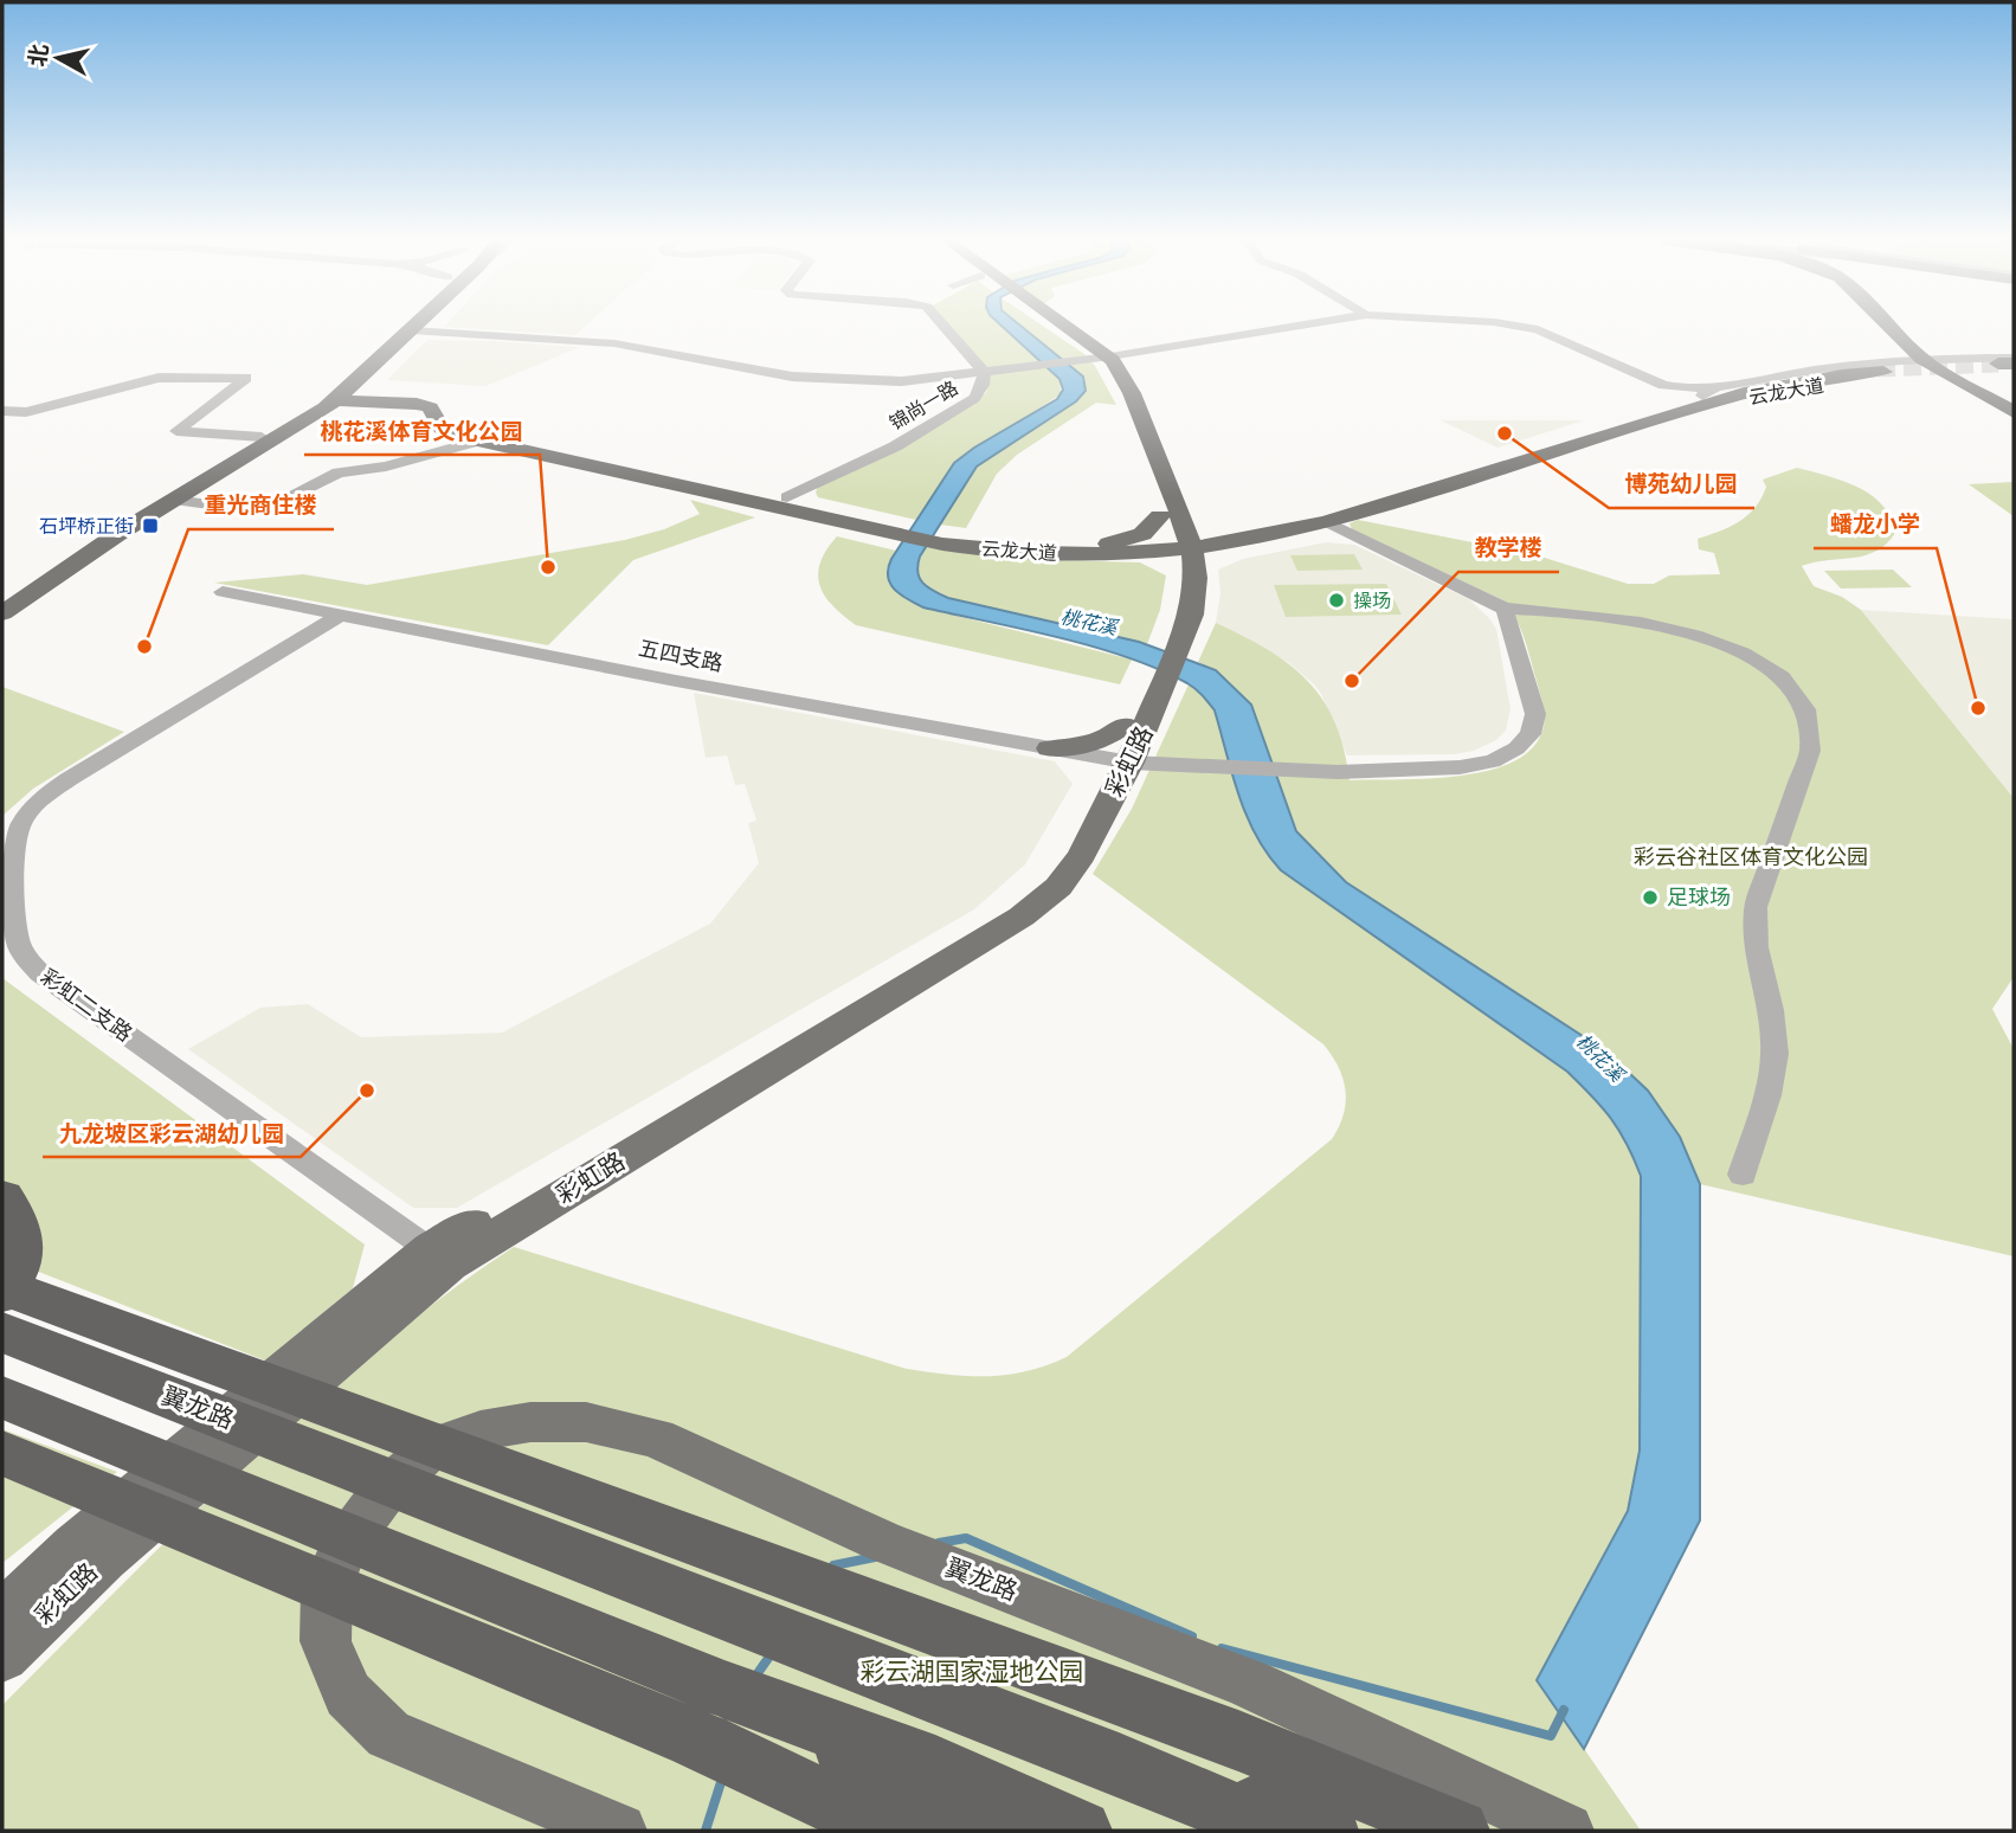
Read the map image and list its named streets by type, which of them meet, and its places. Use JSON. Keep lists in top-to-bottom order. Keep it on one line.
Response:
{"streets":{"highway":["翼龙路"],"main road":["云龙大道","彩虹路"],"street":["锦尚一路","五四支路","彩虹二支路"]},"crossings":[["云龙大道","锦尚一路"],["五四支路","彩虹二支路"],["彩虹路","彩虹二支路"]],"water":["桃花溪"],"parks":["彩云谷社区体育文化公园","彩云湖国家湿地公园"],"places":{"other":["博苑幼儿园","桃花溪体育文化公园","操场","重光商住楼","教学楼","蟠龙小学","足球场","九龙坡区彩云湖幼儿园"],"transit":["石坪桥正街"]},"north":"left"}
